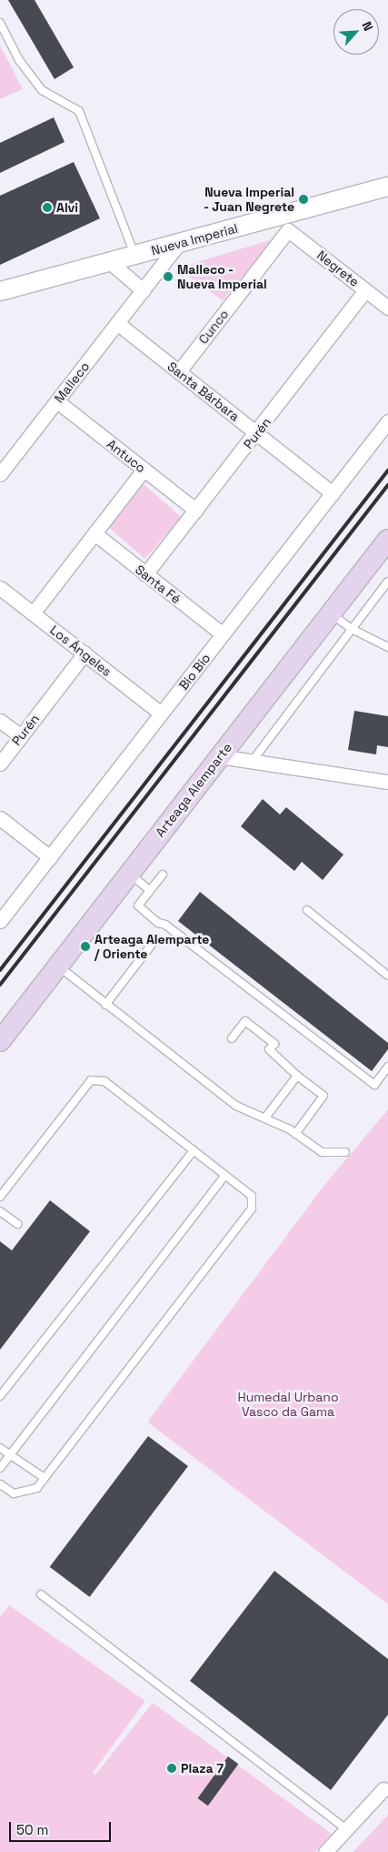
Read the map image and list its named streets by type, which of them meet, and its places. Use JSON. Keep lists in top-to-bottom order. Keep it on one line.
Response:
{"streets":{"main road":["Arteaga Alemparte"],"street":["Nueva Imperial","Negrete","Cunco","Malleco","Santa Bárbara","Purén","Antuco","Santa Fé","Los Ángeles","Bio Bio"]},"crossings":[["Nueva Imperial","Negrete"],["Nueva Imperial","Cunco"],["Nueva Imperial","Malleco"],["Negrete","Cunco"],["Negrete","Purén"],["Cunco","Santa Bárbara"],["Malleco","Santa Bárbara"],["Malleco","Antuco"],["Santa Bárbara","Purén"],["Santa Bárbara","Bio Bio"],["Purén","Antuco"],["Purén","Santa Fé"],["Purén","Los Ángeles"],["Santa Fé","Bio Bio"],["Los Ángeles","Bio Bio"]],"parks":["Humedal Urbano Vasco da Gama"],"places":["Nueva Imperial - Juan Negrete","Alvi","Malleco - Nueva Imperial","Arteaga Alemparte / Oriente","Plaza 7"],"scale_bar":"50 m","north":"top right"}
